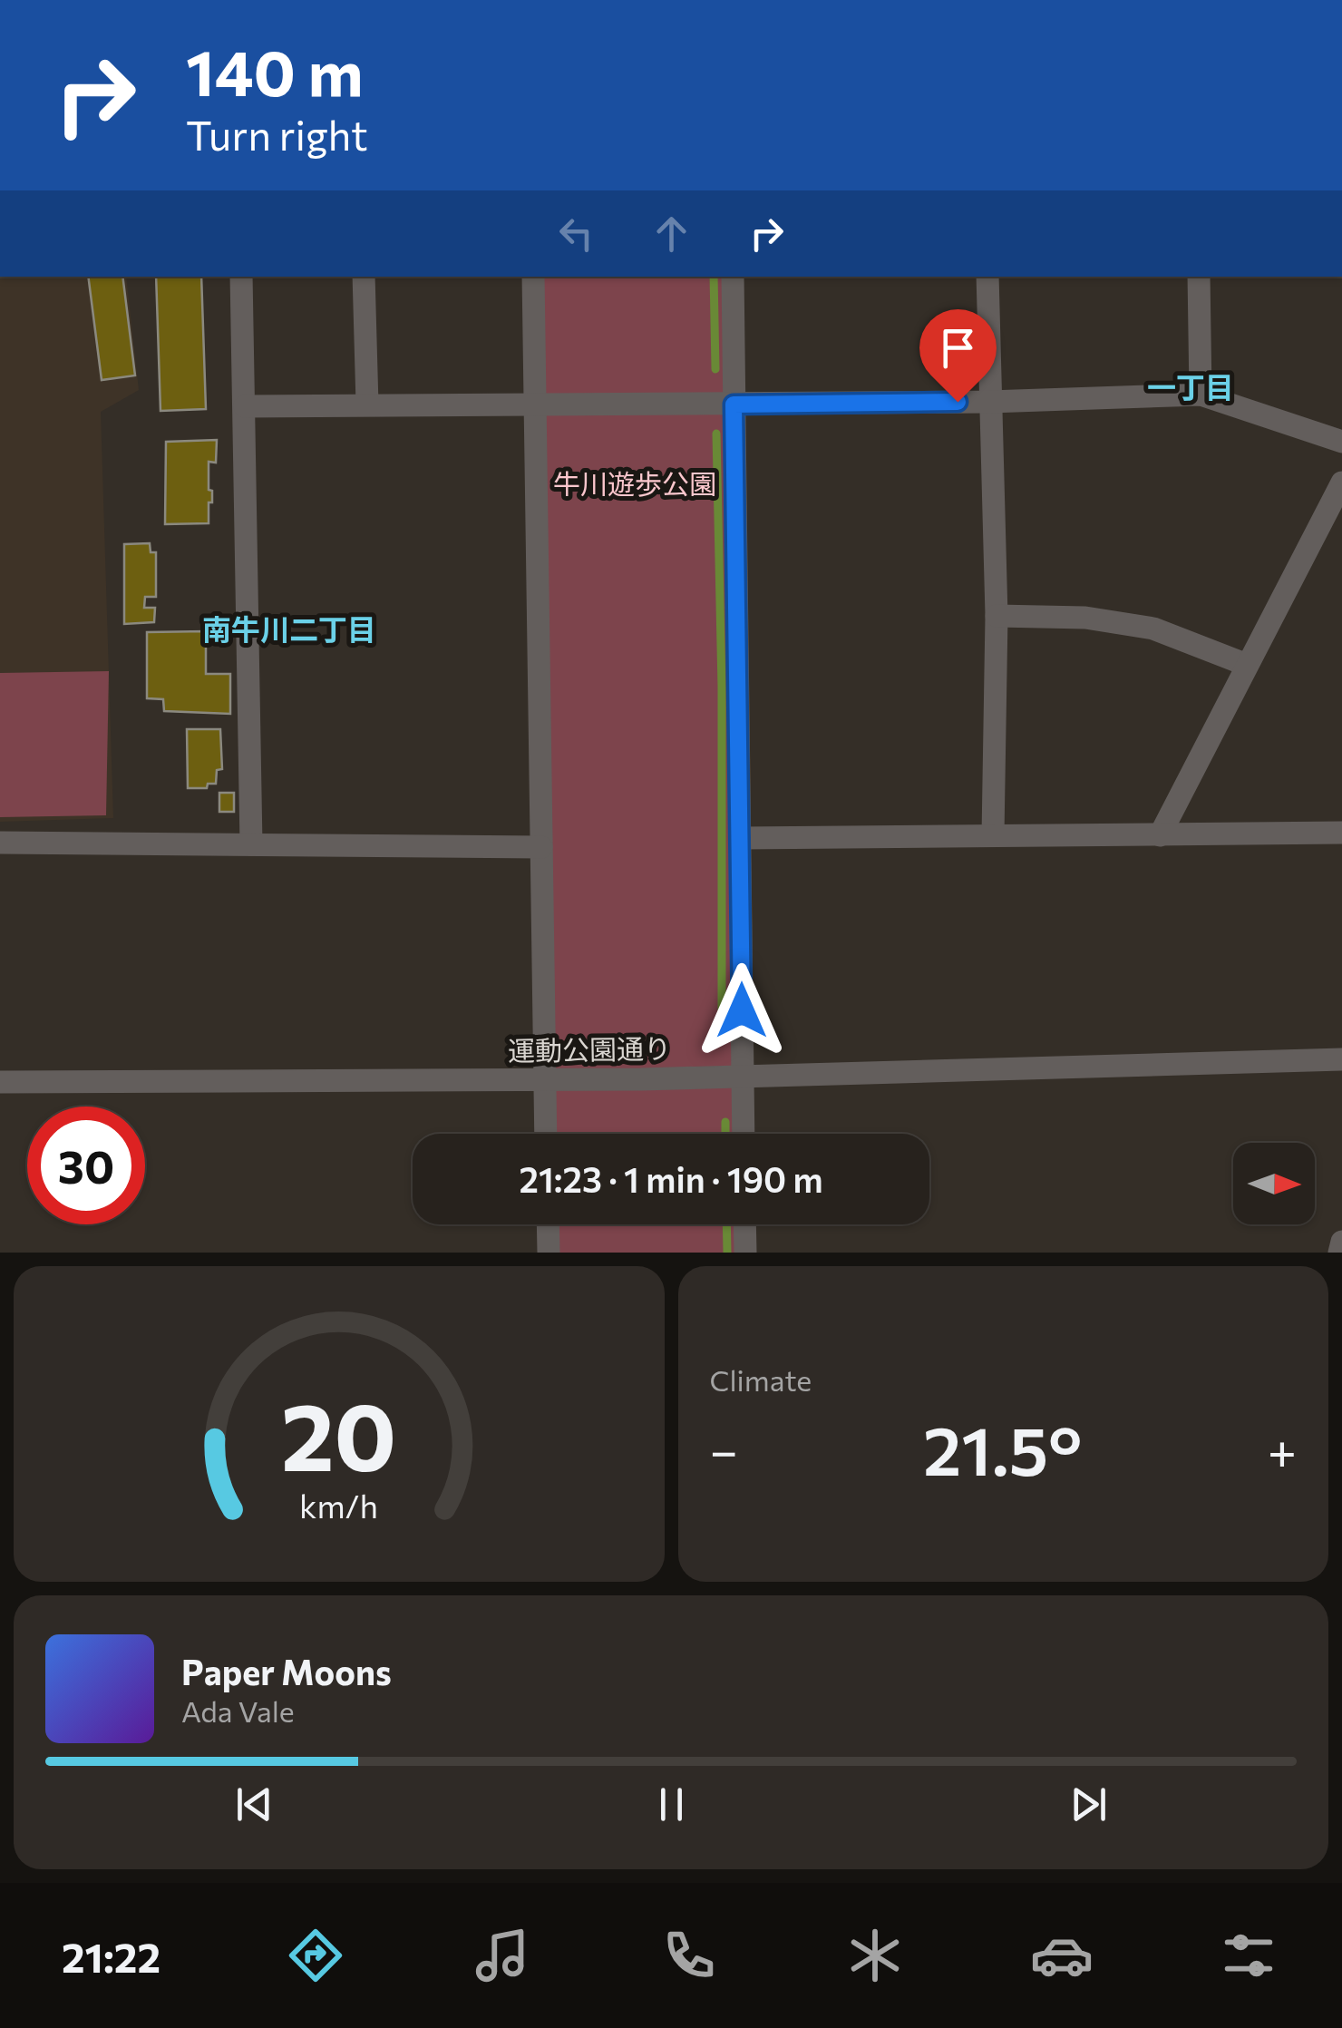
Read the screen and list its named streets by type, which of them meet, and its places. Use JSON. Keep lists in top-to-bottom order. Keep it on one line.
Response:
{"streets":{"street":["運動公園通り"]},"districts":["一丁目","南牛川二丁目"],"parks":["牛川遊歩公園"],"north":"right","page":{"turn":["140 m","Turn right"],"limit":"30","trip":"21:23 · 1 min · 190 m","tile":"Climate","heat":["−","21.5°","+"],"song":["Paper Moons","Ada Vale"],"tabs":"21:22","gauge":["20","km/h"]}}
